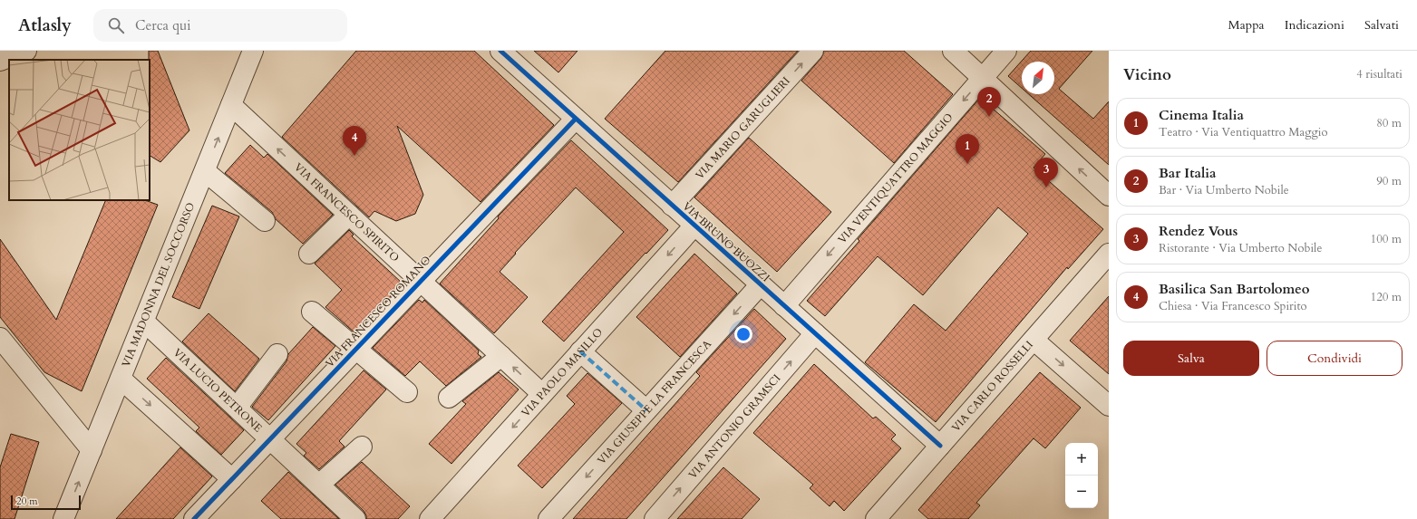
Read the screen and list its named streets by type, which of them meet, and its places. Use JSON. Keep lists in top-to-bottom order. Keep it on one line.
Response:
{"streets":{"street":["VIA MARIO GARUGLIERI","VIA VENTIQUATTRO MAGGIO","VIA FRANCESCO SPIRITO","VIA BRUNO BUOZZI","VIA MADONNA DEL SOCCORSO","VIA FRANCESCO ROMANO","VIA PAOLO MASILLO","VIA CARLO ROSSELLI","VIA LUCIO PETRONE","VIA GIUSEPPE LA FRANCESCA","VIA ANTONIO GRAMSCI"]},"crossings":[["VIA MARIO GARUGLIERI","VIA BRUNO BUOZZI"],["VIA VENTIQUATTRO MAGGIO","VIA BRUNO BUOZZI"],["VIA FRANCESCO SPIRITO","VIA MADONNA DEL SOCCORSO"],["VIA FRANCESCO SPIRITO","VIA FRANCESCO ROMANO"],["VIA FRANCESCO SPIRITO","VIA PAOLO MASILLO"],["VIA BRUNO BUOZZI","VIA FRANCESCO ROMANO"],["VIA BRUNO BUOZZI","VIA PAOLO MASILLO"],["VIA BRUNO BUOZZI","VIA CARLO ROSSELLI"],["VIA BRUNO BUOZZI","VIA GIUSEPPE LA FRANCESCA"],["VIA BRUNO BUOZZI","VIA ANTONIO GRAMSCI"],["VIA MADONNA DEL SOCCORSO","VIA LUCIO PETRONE"],["VIA FRANCESCO ROMANO","VIA LUCIO PETRONE"]],"one_way":["VIA MARIO GARUGLIERI","VIA VENTIQUATTRO MAGGIO","VIA PAOLO MASILLO","VIA GIUSEPPE LA FRANCESCA","VIA ANTONIO GRAMSCI"],"scale_bar":"20 m","north":"top right","page":{"header":"Atlasly","search":"Cerca qui","nav":["Mappa","Indicazioni","Salvati"],"heading":["Vicino","4 risultati"],"pins":["2","4","1","3"],"list":[{"mark":"1","name":"Cinema Italia","note":"Teatro · Via Ventiquattro Maggio","value":"80 m"},{"mark":"2","name":"Bar Italia","note":"Bar · Via Umberto Nobile","value":"90 m"},{"mark":"3","name":"Rendez Vous","note":"Ristorante · Via Umberto Nobile","value":"100 m"},{"mark":"4","name":"Basilica San Bartolomeo","note":"Chiesa · Via Francesco Spirito","value":"120 m"}],"buttons":["Salva","Condividi"],"map_buttons":["+","−"],"scale":"20 m"}}
